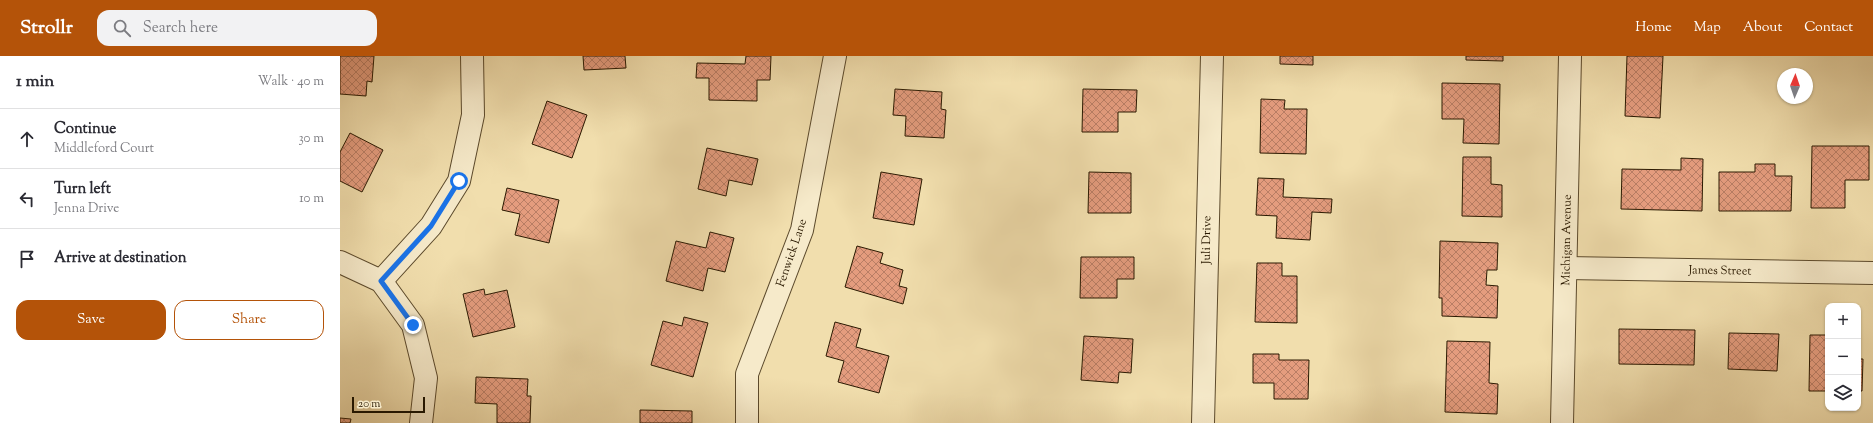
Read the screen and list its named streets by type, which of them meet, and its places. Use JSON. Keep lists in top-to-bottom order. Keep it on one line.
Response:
{"streets":{"street":["Juli Drive","Michigan Avenue","Fenwick Lane","James Street"]},"crossings":[["Michigan Avenue","James Street"]],"scale_bar":"20 m","north":"top","page":{"header":"Strollr","search":"Search here","nav":["Home","Map","About","Contact"],"heading":["1 min","Walk · 40 m"],"list":[["Continue","Middleford Court","30 m"],["Turn left","Jenna Drive","10 m"],"Arrive at destination"],"buttons":["Save","Share"],"map_buttons":["+","−"],"scale":"20 m"}}
